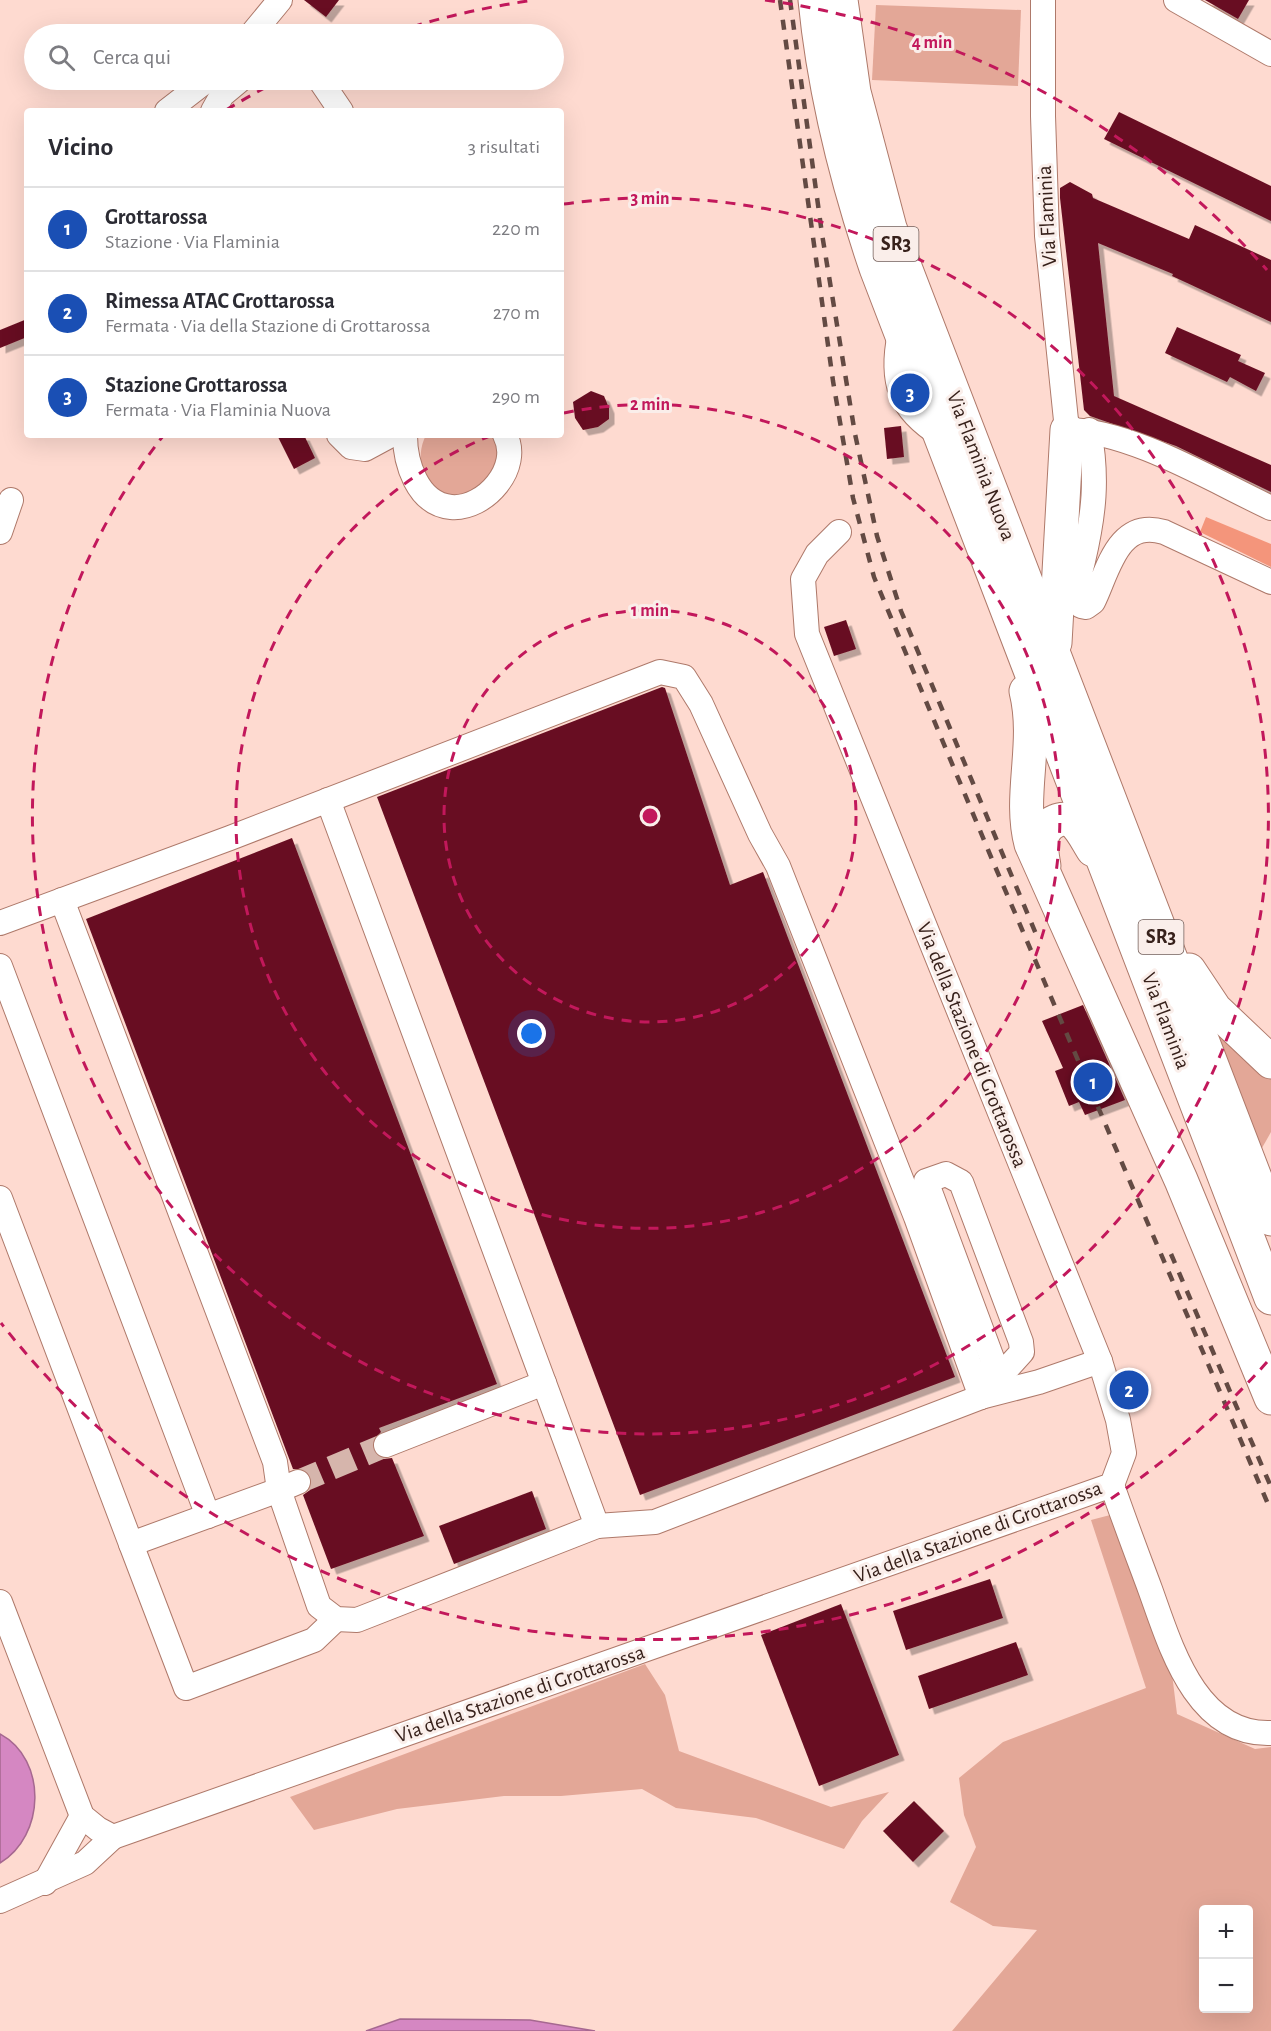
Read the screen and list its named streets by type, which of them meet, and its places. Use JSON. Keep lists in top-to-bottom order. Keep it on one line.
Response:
{"streets":{"highway":["Via Flaminia","SR3","Via Flaminia Nuova"],"street":["Via della Stazione di Grottarossa"]},"crossings":[["Via Flaminia","Via Flaminia Nuova"]],"page":{"search":"Cerca qui","heading":["Vicino","3 risultati"],"list":[{"mark":"1","name":"Grottarossa","note":"Stazione · Via Flaminia","value":"220 m"},{"mark":"2","name":"Rimessa ATAC Grottarossa","note":"Fermata · Via della Stazione di Grottarossa","value":"270 m"},{"mark":"3","name":"Stazione Grottarossa","note":"Fermata · Via Flaminia Nuova","value":"290 m"}],"pins":["3","1","2"],"map_buttons":["+","−"]},"rings":["4 min","3 min","2 min","1 min"]}
